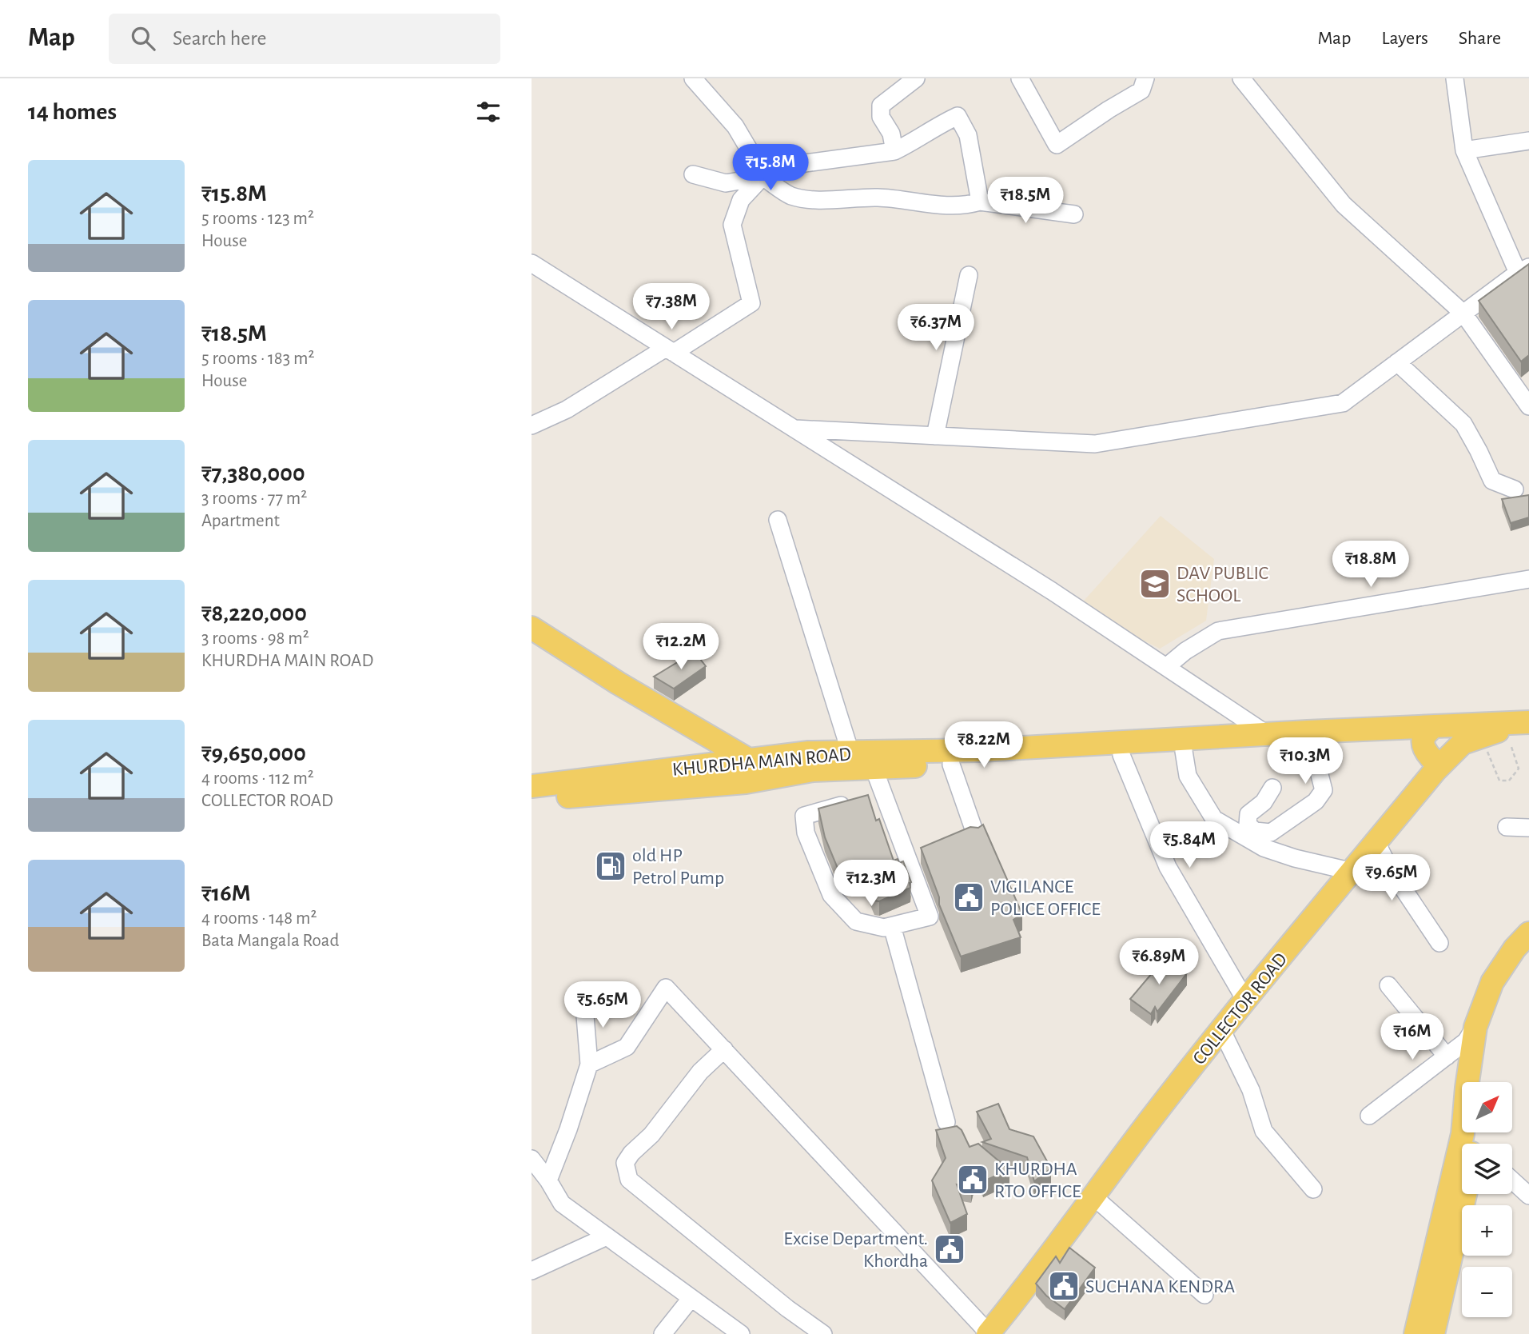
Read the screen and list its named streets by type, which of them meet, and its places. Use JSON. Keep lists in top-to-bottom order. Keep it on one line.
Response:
{"streets":{"main road":["KHURDHA MAIN ROAD","COLLECTOR ROAD"]},"crossings":[["KHURDHA MAIN ROAD","COLLECTOR ROAD"]],"places":{"school or university":["DAV PUBLIC SCHOOL"],"fuel station":["old HP Petrol Pump"],"public building":["VIGILANCE POLICE OFFICE","KHURDHA RTO OFFICE","Excise Department. Khordha","SUCHANA KENDRA"]},"north":"top right","page":{"header":"Map","search":"Search here","nav":["Map","Layers","Share"],"heading":"14 homes","price":["₹15.8M","₹18.5M","₹7.38M","₹6.37M","₹18.8M","₹12.2M","₹8.22M","₹10.3M","₹5.84M","₹9.65M","₹12.3M","₹6.89M","₹5.65M","₹16M"],"list":[{"name":"₹15.8M","note":"5 rooms · 123 m² · House"},{"name":"₹18.5M","note":"5 rooms · 183 m² · House"},{"name":"₹7,380,000","note":"3 rooms · 77 m² · Apartment"},{"name":"₹8,220,000","note":"3 rooms · 98 m² · KHURDHA MAIN ROAD"},{"name":"₹9,650,000","note":"4 rooms · 112 m² · COLLECTOR ROAD"},{"name":"₹16M","note":"4 rooms · 148 m² · Bata Mangala Road"}],"map_buttons":["+","−"]}}
